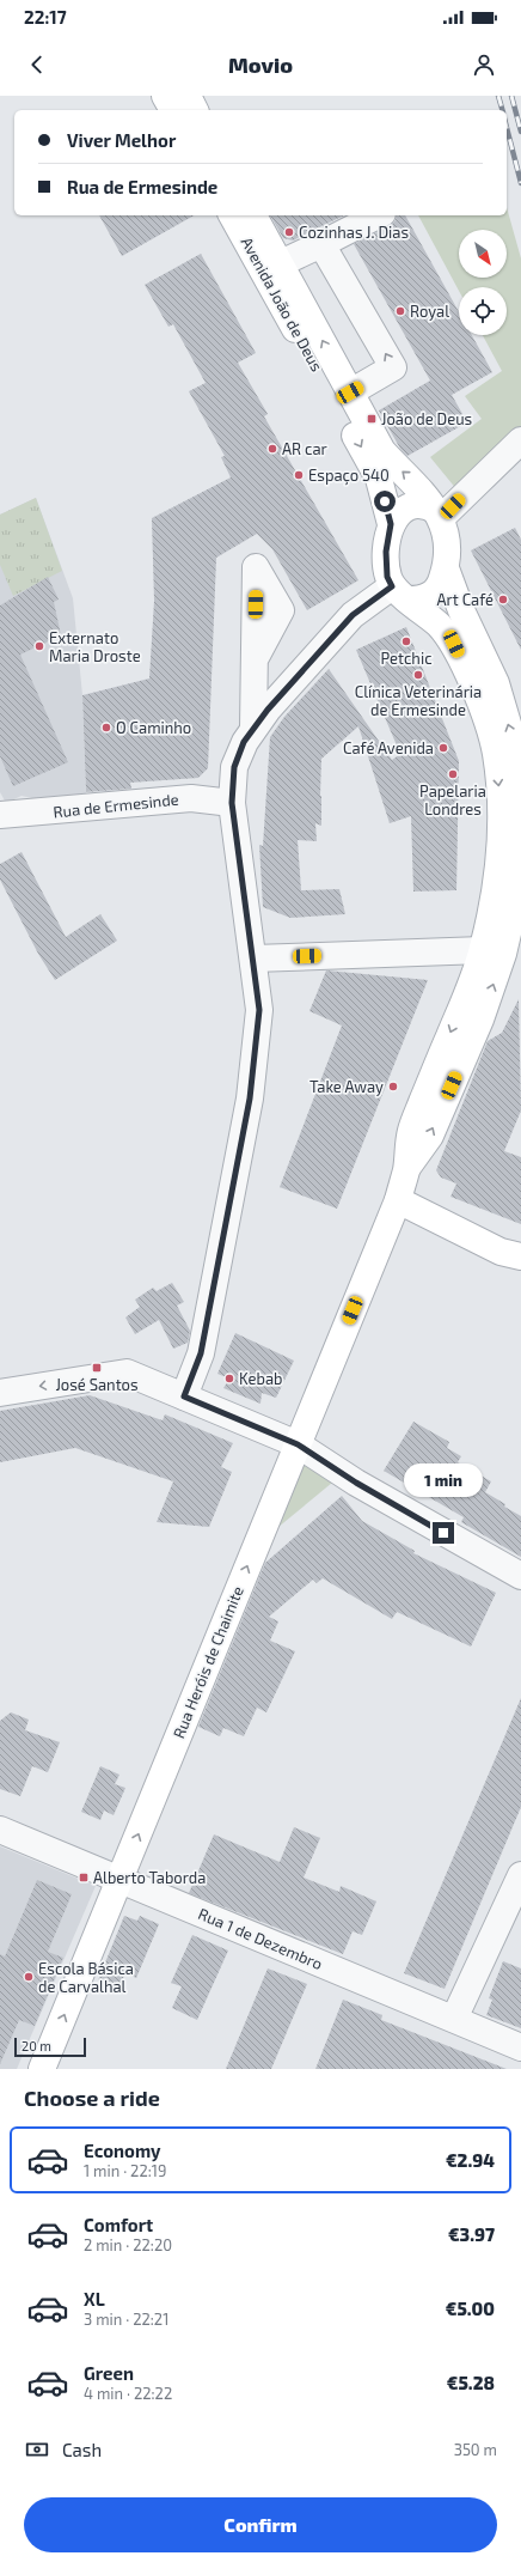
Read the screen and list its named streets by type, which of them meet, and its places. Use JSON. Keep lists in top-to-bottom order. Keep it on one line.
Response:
{"streets":{"main road":["Avenida João de Deus","Rua Heróis de Chaimite"],"street":["Rua de Ermesinde","Rua 1 de Dezembro"]},"crossings":[["Avenida João de Deus","Rua Heróis de Chaimite"],["Rua Heróis de Chaimite","Rua 1 de Dezembro"]],"one_way":["Rua Heróis de Chaimite"],"places":{"other":["Cozinhas J. Dias","Royal","AR car","Espaço 540","Art Café","Petchic","Externato Maria Droste","Clínica Veterinária de Ermesinde","O Caminho","Café Avenida","Papelaria Londres","Take Away","Kebab","Escola Básica de Carvalhal"],"transit":["João de Deus","José Santos","Alberto Taborda"]},"scale_bar":"20 m","north":"bottom right","page":{"status":"22:17","header":"Movio","banner":["Viver Melhor","Rua de Ermesinde"],"bubble":"1 min","scale":"20 m","heading":"Choose a ride","list":[{"name":"Economy","note":"1 min · 22:19","value":"€2.94"},{"name":"Comfort","note":"2 min · 22:20","value":"€3.97"},{"name":"XL","note":"3 min · 22:21","value":"€5.00"},{"name":"Green","note":"4 min · 22:22","value":"€5.28"}],"pay":["Cash","350 m"],"buttons":"Confirm"}}
